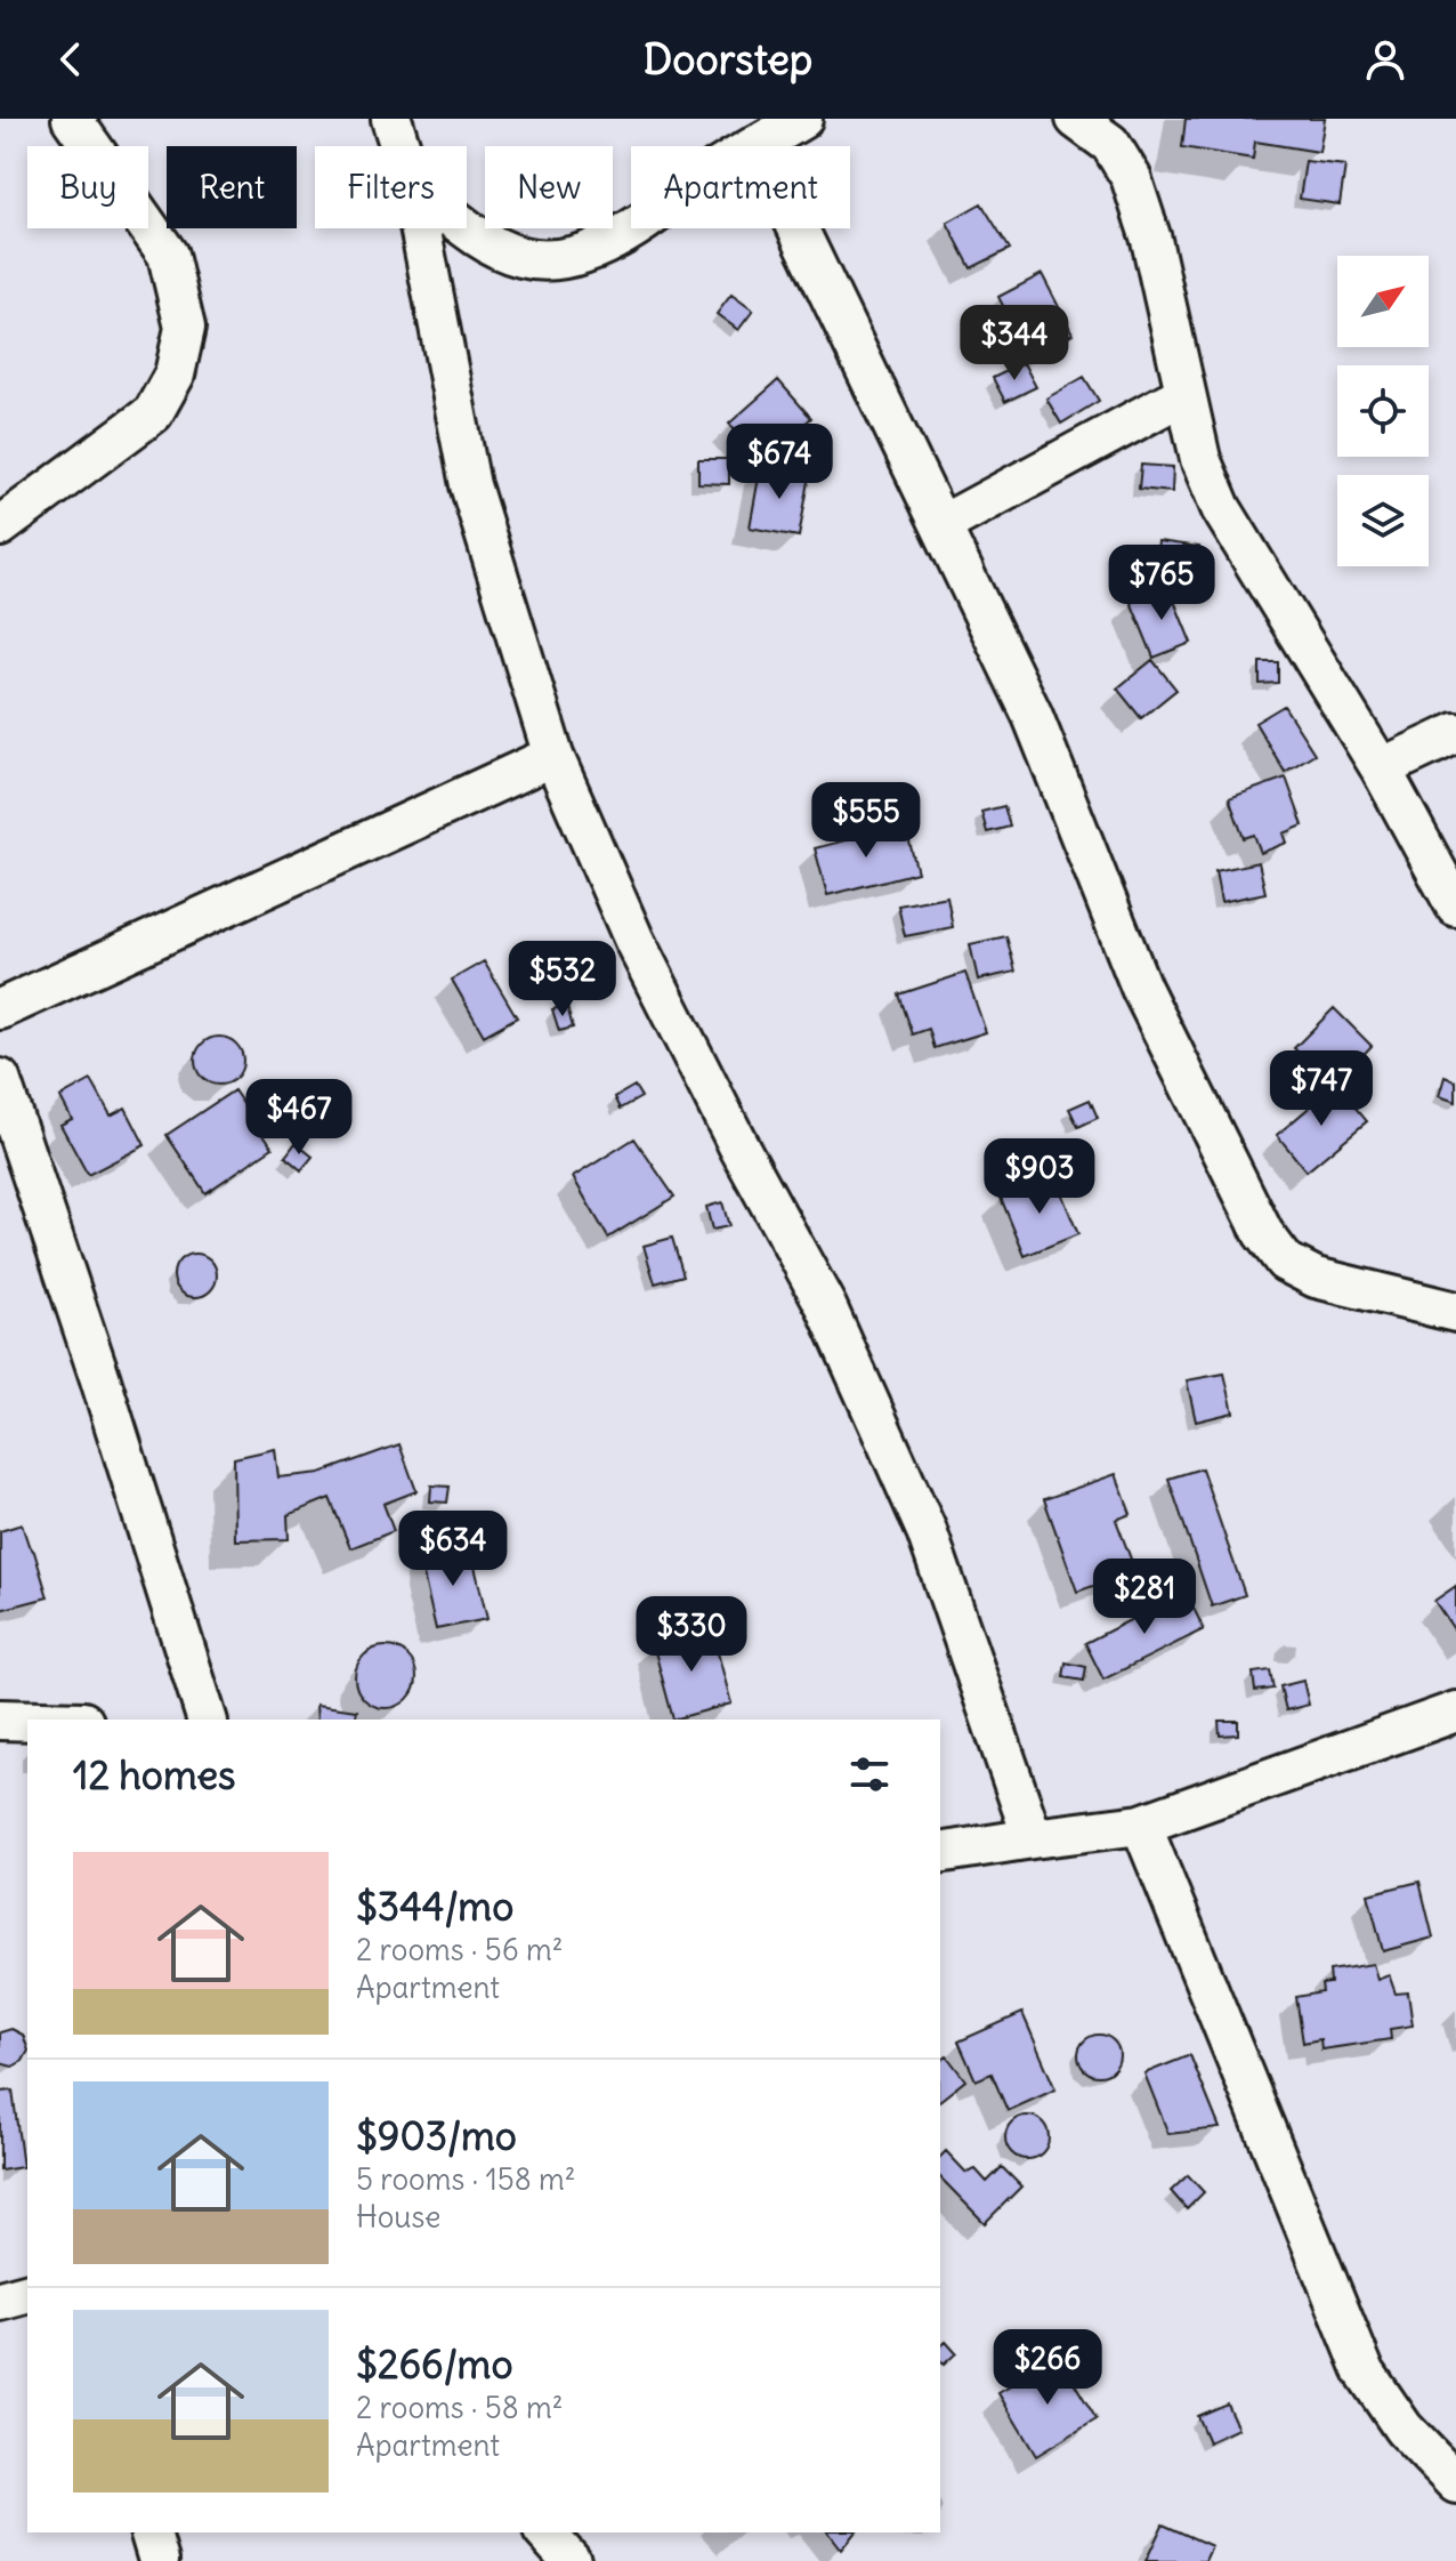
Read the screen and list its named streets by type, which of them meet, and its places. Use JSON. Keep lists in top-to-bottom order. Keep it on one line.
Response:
{"north":"top right","page":{"header":"Doorstep","chip":["Buy","Rent","Filters","New","Apartment"],"price":["$344","$674","$765","$555","$532","$747","$467","$903","$634","$281","$330","$266"],"heading":"12 homes","list":[{"name":"$344/mo","note":"2 rooms · 56 m² · Apartment"},{"name":"$903/mo","note":"5 rooms · 158 m² · House"},{"name":"$266/mo","note":"2 rooms · 58 m² · Apartment"}]}}
